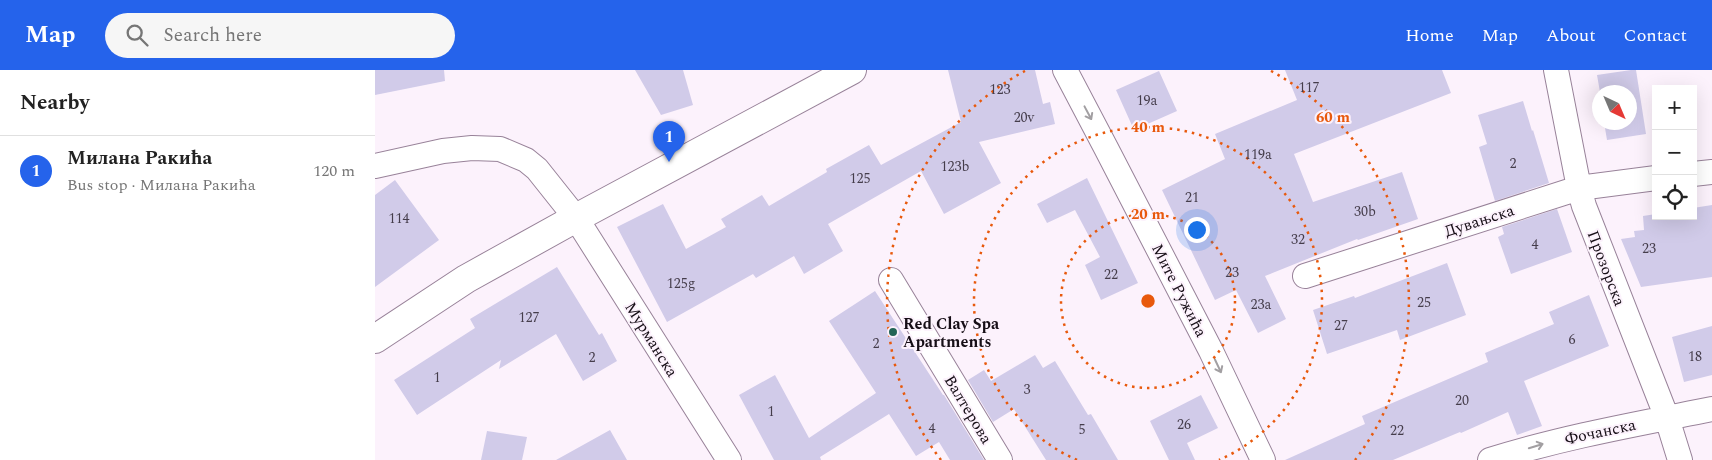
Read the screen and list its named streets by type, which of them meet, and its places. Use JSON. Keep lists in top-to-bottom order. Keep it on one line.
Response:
{"streets":{"street":["Дувањска","Прозорска","Мите Ружића","Мурманска","Валтерова","Фочанска"]},"crossings":[["Дувањска","Прозорска"],["Прозорска","Фочанска"]],"one_way":["Мите Ружића","Фочанска"],"places":["Red Clay Spa Apartments"],"house_numbers":["117","123","19a","20v","119a","2","123b","125","21","30b","114","32","4","23","23","22","125g","25","23a","127","27","6","2","18","2","1","3","20","1","26","4","5","22"],"north":"bottom right","page":{"header":"Map","search":"Search here","nav":["Home","Map","About","Contact"],"heading":"Nearby","map_buttons":["+","−"],"pins":"1","list":[{"mark":"1","name":"Милана Ракића","note":"Bus stop · Милана Ракића","value":"120 m"}]},"rings":["60 m","40 m","20 m"]}
